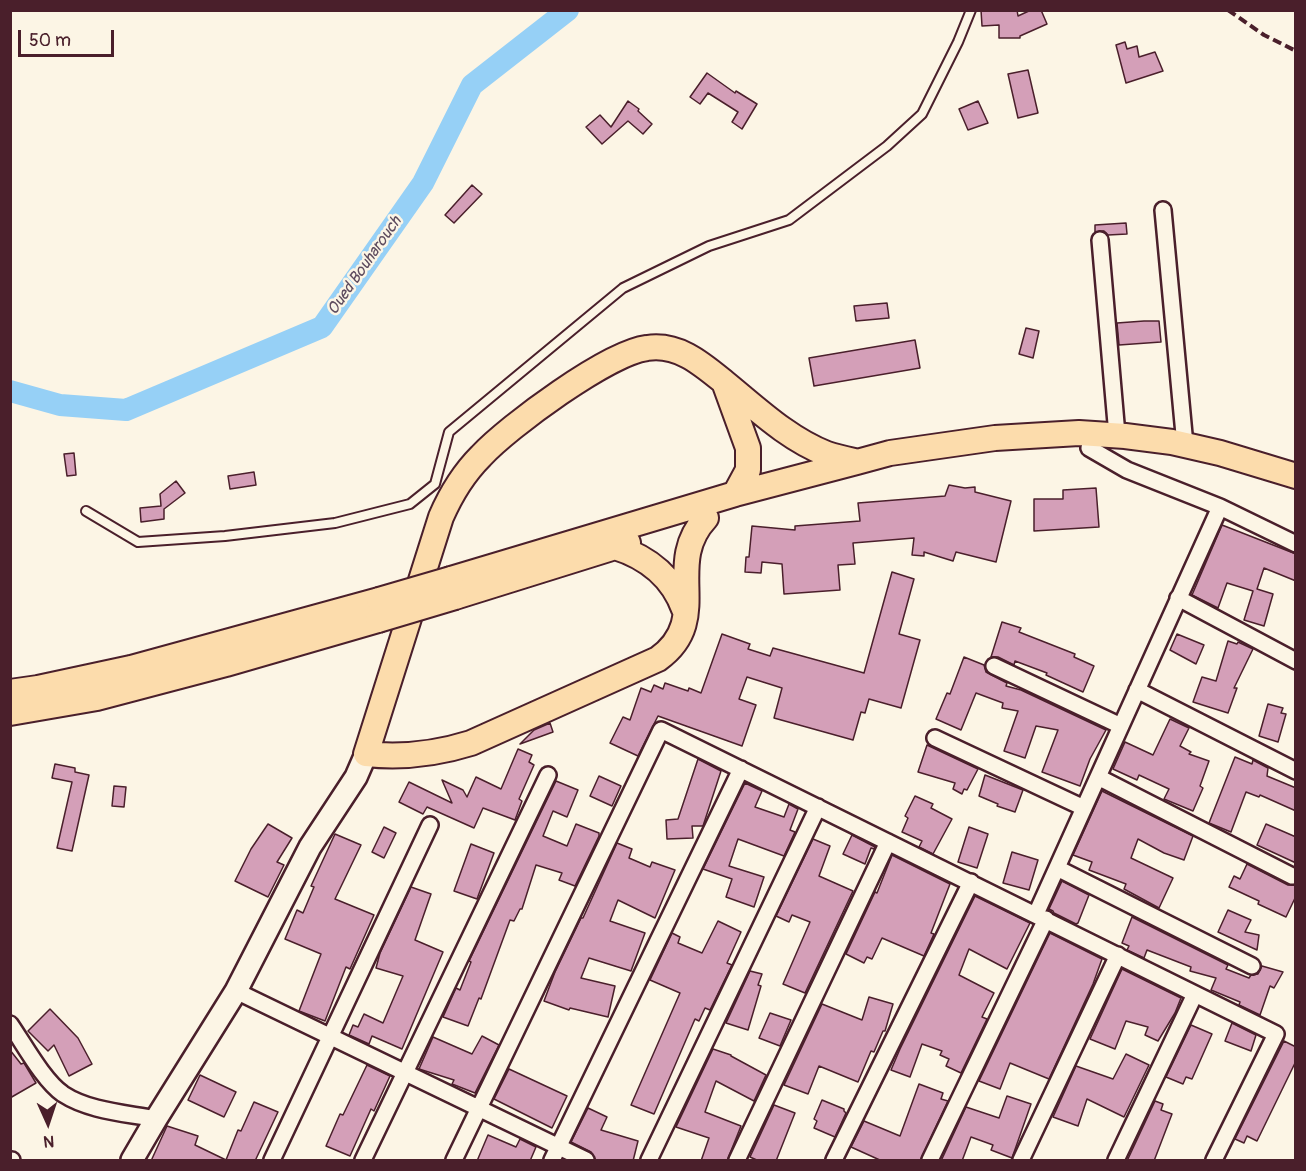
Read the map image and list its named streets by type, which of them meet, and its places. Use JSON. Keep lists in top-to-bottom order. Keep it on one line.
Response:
{"water":["Oued Bouharouch"],"scale_bar":"50 m","north":"bottom"}
